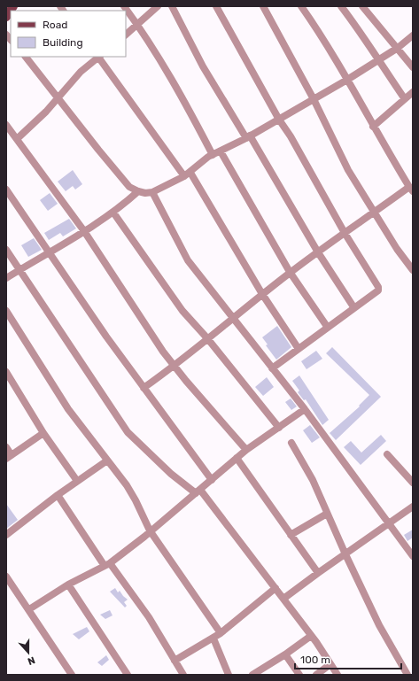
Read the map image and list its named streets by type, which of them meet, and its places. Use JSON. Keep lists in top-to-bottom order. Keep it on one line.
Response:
{"legend":["Road","Building"],"scale_bar":"100 m","north":"bottom"}
